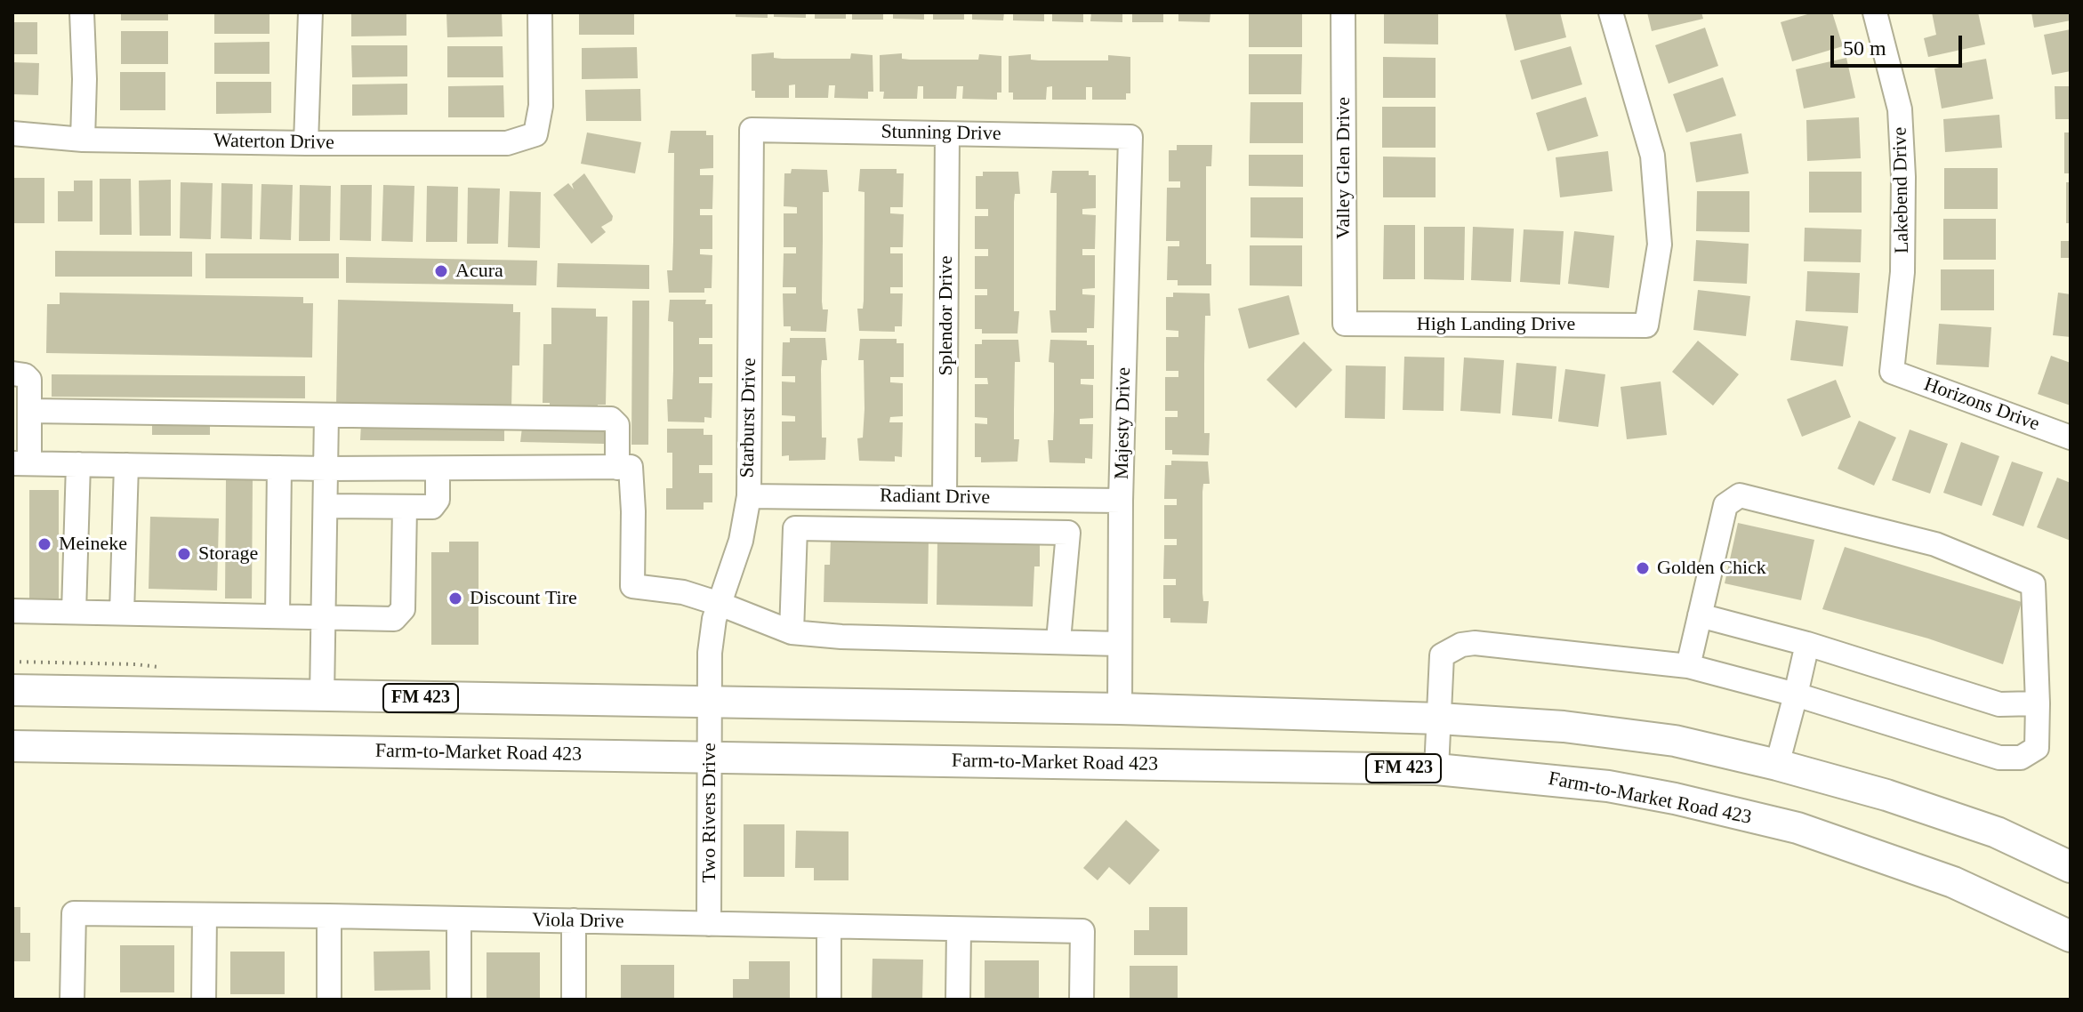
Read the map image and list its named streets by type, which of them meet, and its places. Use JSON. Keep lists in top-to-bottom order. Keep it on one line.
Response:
{"streets":{"main road":["FM 423","Farm-to-Market Road 423"],"street":["Stunning Drive","Waterton Drive","Valley Glen Drive","Lakebend Drive","Splendor Drive","High Landing Drive","Horizons Drive","Starburst Drive","Majesty Drive","Radiant Drive","Two Rivers Drive","Viola Drive"]},"crossings":[["Stunning Drive","Splendor Drive"],["Stunning Drive","Starburst Drive"],["Stunning Drive","Majesty Drive"],["Valley Glen Drive","High Landing Drive"],["Lakebend Drive","Horizons Drive"],["Splendor Drive","Radiant Drive"],["Starburst Drive","Radiant Drive"],["Starburst Drive","FM 423"],["Starburst Drive","Two Rivers Drive"],["Majesty Drive","Radiant Drive"],["Majesty Drive","FM 423"],["FM 423","Two Rivers Drive"],["Farm-to-Market Road 423","Two Rivers Drive"],["Two Rivers Drive","Viola Drive"]],"places":["Acura","Meineke","Storage","Golden Chick","Discount Tire"],"scale_bar":"50 m"}
